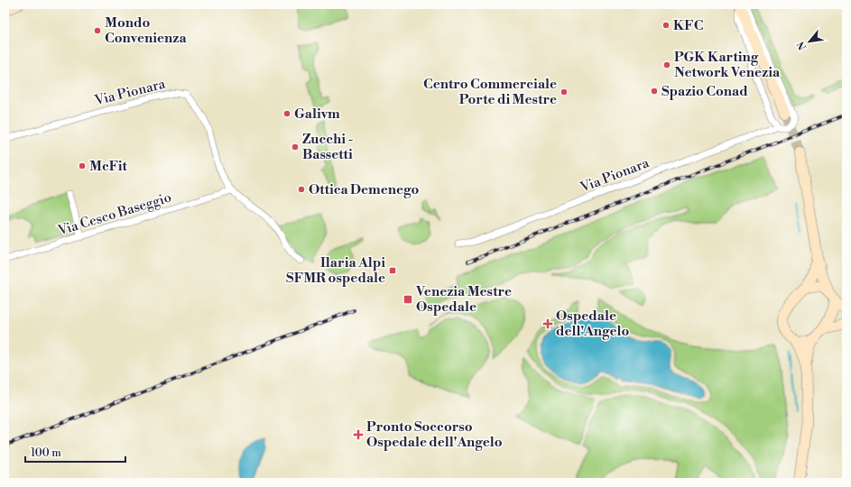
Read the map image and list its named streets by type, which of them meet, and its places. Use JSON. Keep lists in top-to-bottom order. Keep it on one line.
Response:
{"streets":{"street":["Via Pionara","Via Cesco Baseggio"]},"crossings":[["Via Pionara","Via Cesco Baseggio"]],"places":{"other":["KFC","Mondo Convenienza","PGK Karting Network Venezia","Spazio Conad","Centro Commerciale Porte di Mestre","Galivm","Zucchi - Bassetti","McFit","Ottica Demenego"],"transit":["Ilaria Alpi SFMR ospedale","Venezia Mestre Ospedale"],"health":["Ospedale dell'Angelo","Pronto Soccorso Ospedale dell'Angelo"]},"scale_bar":"100 m","north":"bottom left"}
